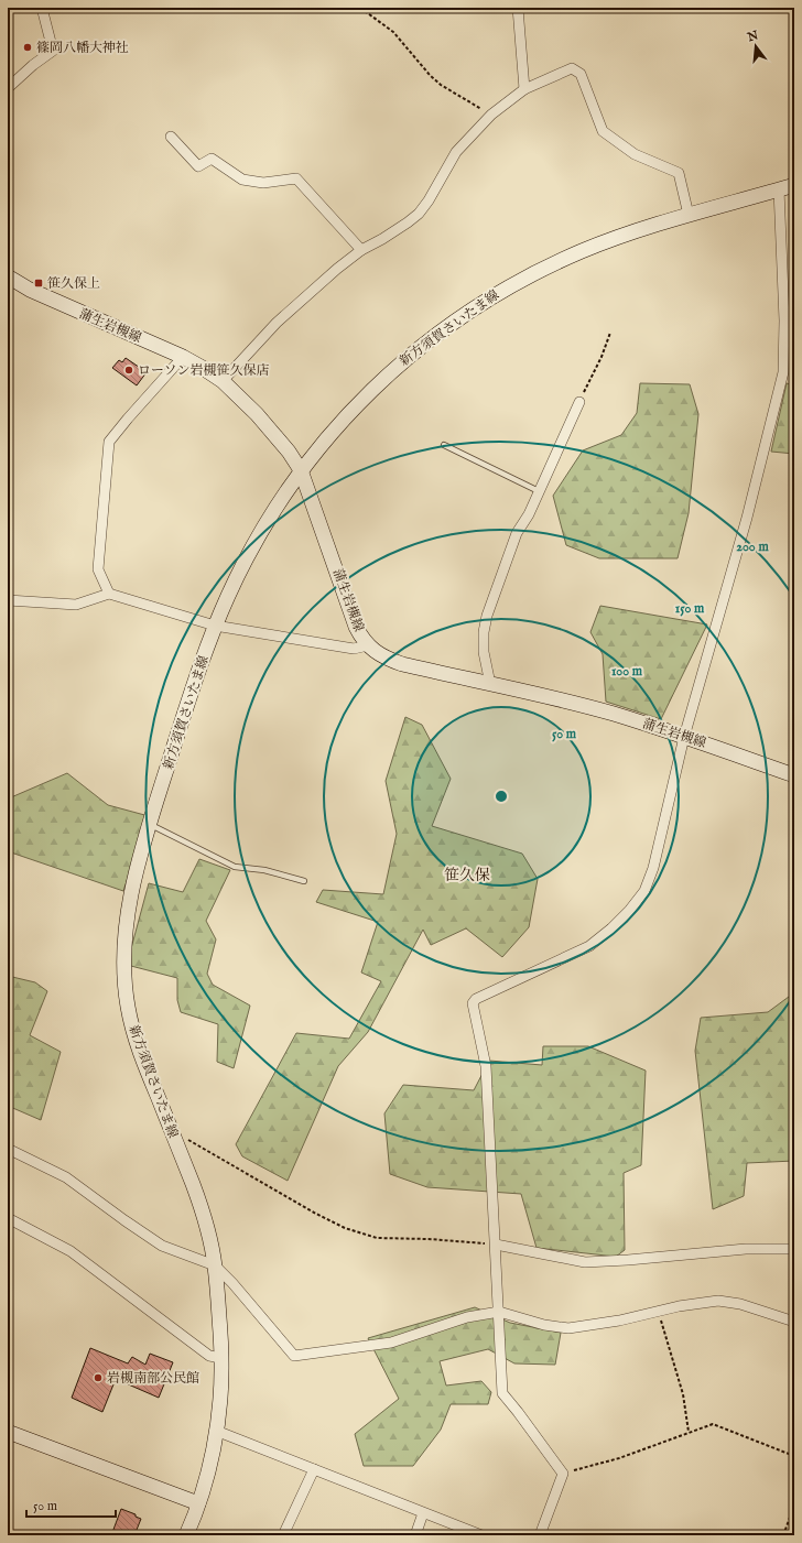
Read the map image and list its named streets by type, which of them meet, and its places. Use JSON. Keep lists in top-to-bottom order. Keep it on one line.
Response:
{"streets":{"main road":["蒲生岩槻線","新方須賀さいたま線"]},"crossings":[["蒲生岩槻線","新方須賀さいたま線"]],"districts":["笹久保"],"places":{"other":["篠岡八幡大神社","ローソン岩槻笹久保店","岩槻南部公民館"],"transit":["笹久保上"]},"scale_bar":"50 m","north":"top","rings":["200 m","150 m","100 m","50 m"]}
